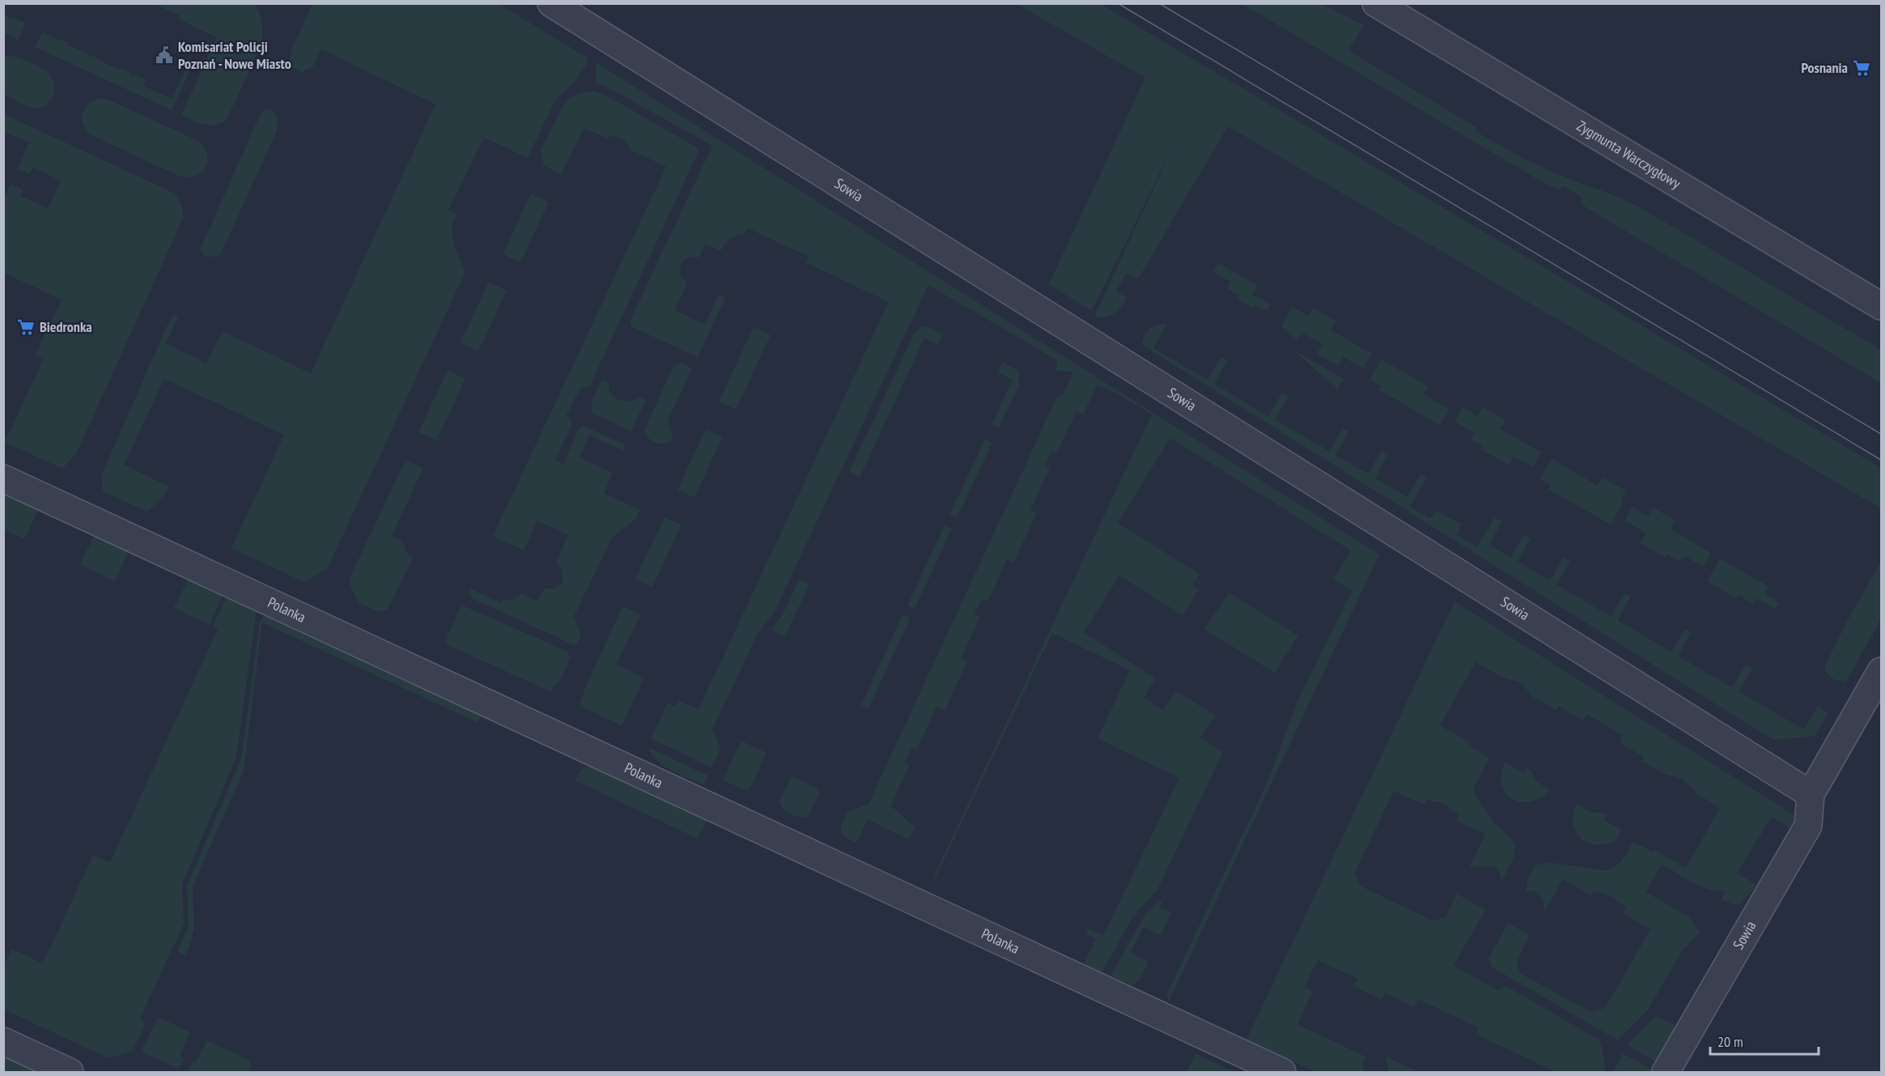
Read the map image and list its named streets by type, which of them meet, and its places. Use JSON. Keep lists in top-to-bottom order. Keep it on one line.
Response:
{"streets":{"street":["Zygmunta Warczygłowy","Sowia","Polanka"]},"places":{"public building":["Komisariat Policji Poznań - Nowe Miasto"],"supermarket":["Posnania","Biedronka"]},"scale_bar":"20 m"}
